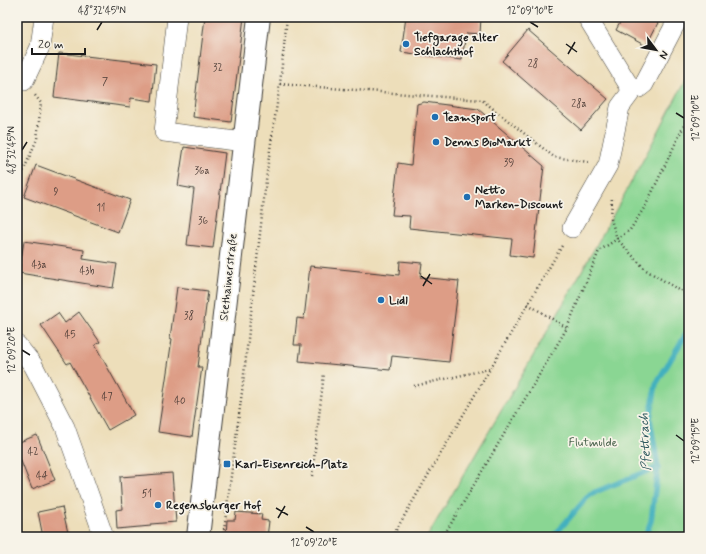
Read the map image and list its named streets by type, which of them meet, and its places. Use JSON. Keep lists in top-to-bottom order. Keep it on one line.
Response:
{"streets":{"main road":["Stethaimerstraße"]},"water":["Pfettrach"],"parks":["Flutmulde"],"places":{"other":["Tiefgarage alter Schlachthof","Teamsport","Denns BioMarkt","Netto Marken-Discount","Lidl","Regensburger Hof"],"transit":["Karl-Eisenreich-Platz"]},"house_numbers":["28","32","7","28a","39","36a","9","11","36","43a","43b","38","45","47","40","42","44","51"],"scale_bar":"20 m","north":"bottom right","coordinates":["48°32'45\"N","12°09'10\"E","12°09'20\"E","12°09'15\"E"]}
